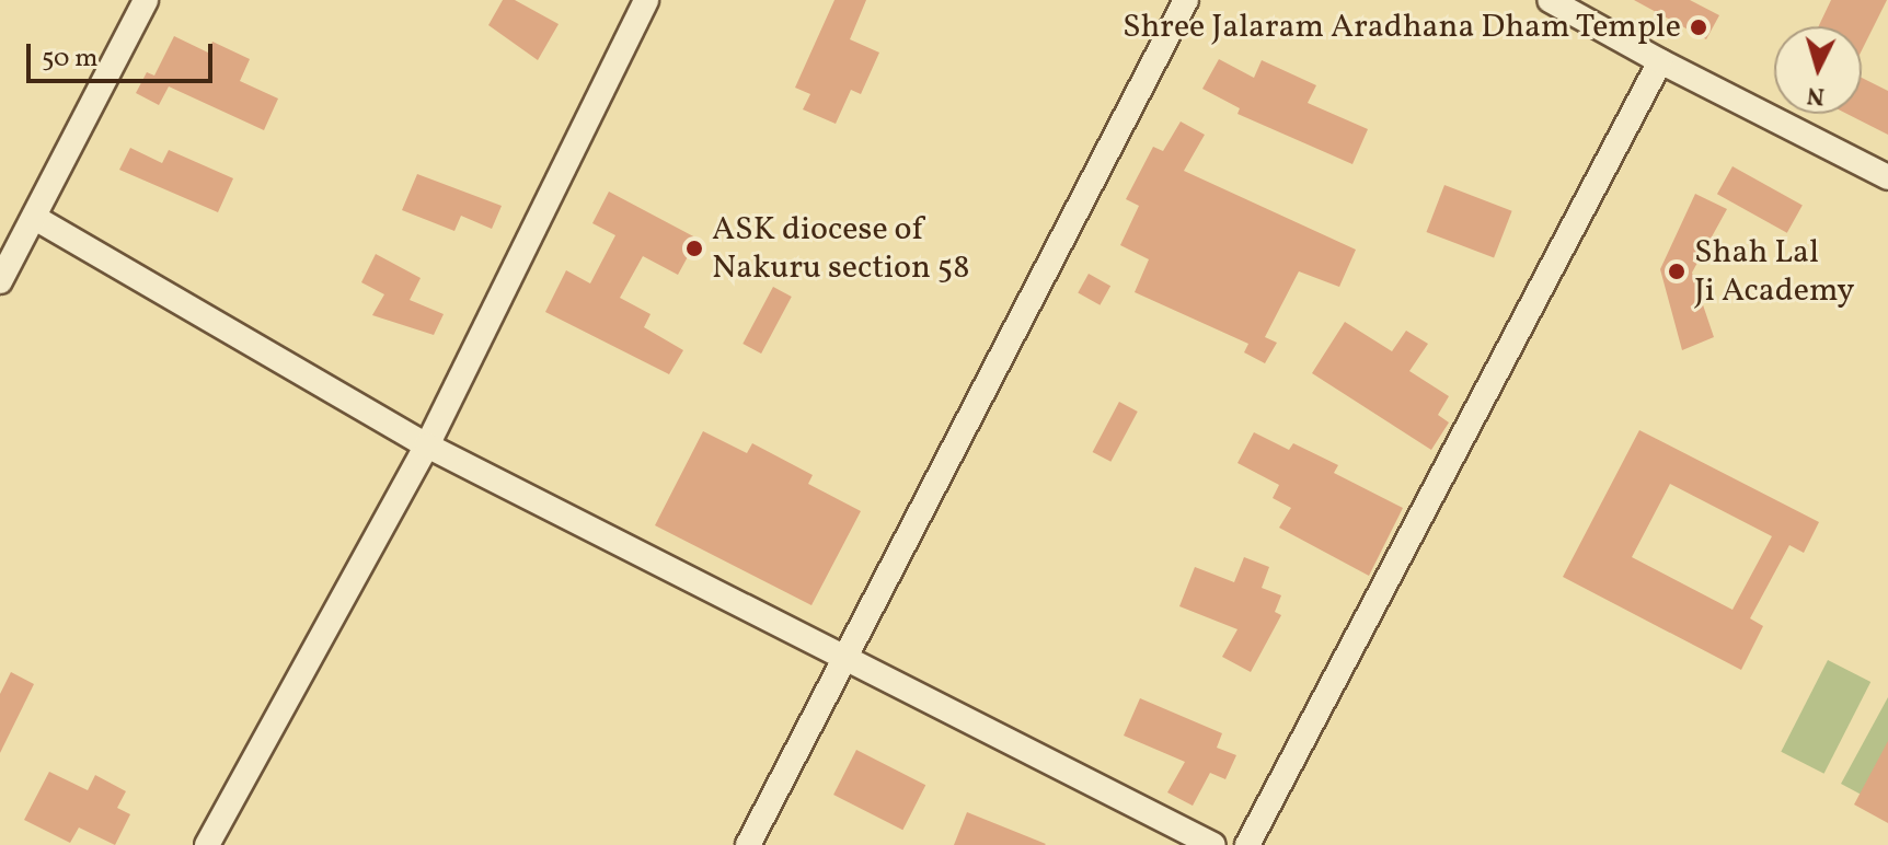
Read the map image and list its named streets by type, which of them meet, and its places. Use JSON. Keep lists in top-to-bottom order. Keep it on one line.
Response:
{"places":["Shree Jalaram Aradhana Dham Temple","ASK diocese of Nakuru section 58","Shah Lal Ji Academy"],"scale_bar":"50 m","north":"bottom"}
